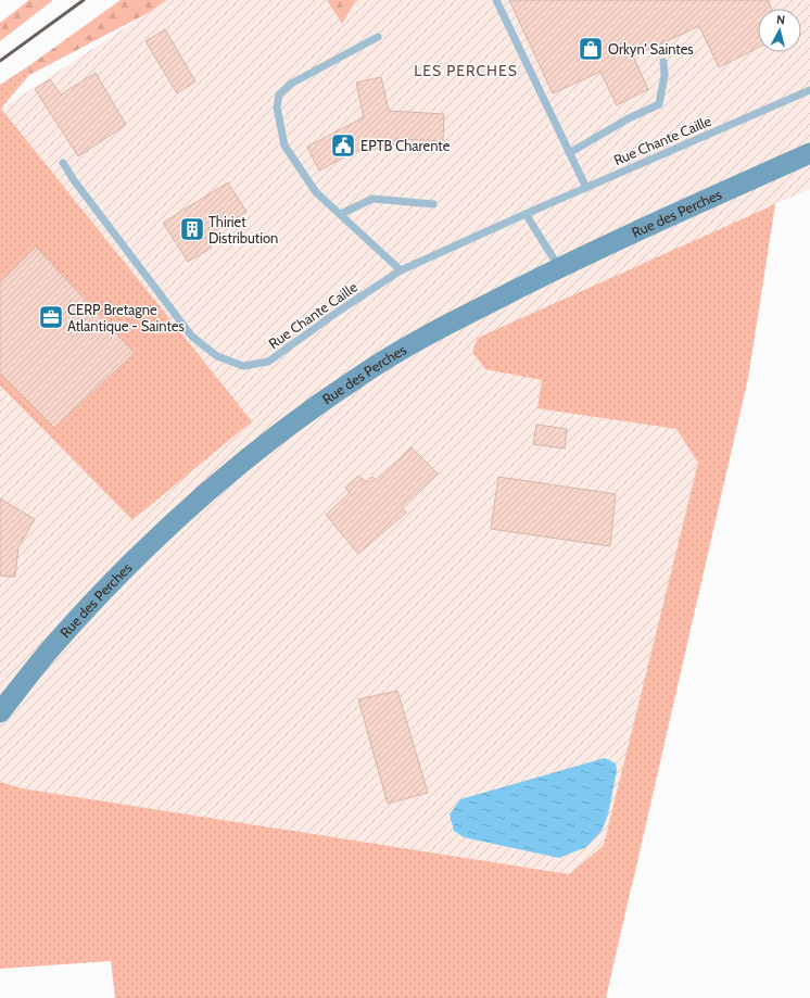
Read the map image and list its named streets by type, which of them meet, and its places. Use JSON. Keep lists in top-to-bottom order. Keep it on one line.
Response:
{"streets":{"street":["Rue des Perches"],"lane":["Rue Chante Caille"]},"districts":["LES PERCHES"],"places":{"shop":["Orkyn' Saintes"],"public building":["EPTB Charente"],"building":["Thiriet Distribution"],"office":["CERP Bretagne Atlantique - Saintes"]},"north":"top"}
